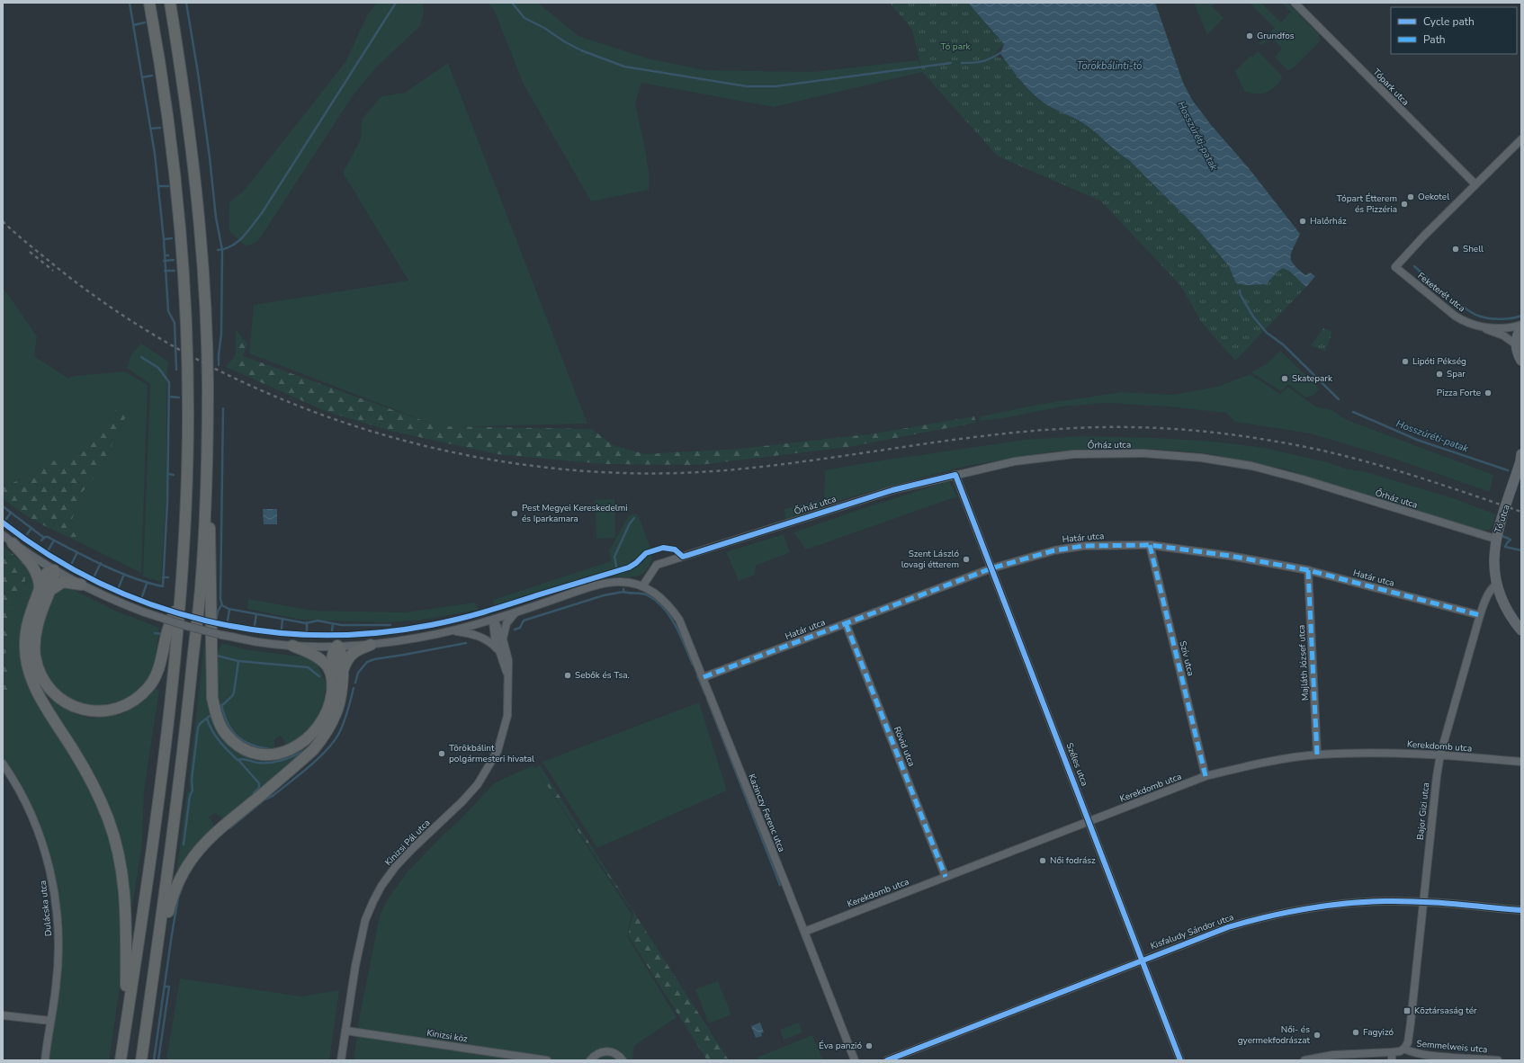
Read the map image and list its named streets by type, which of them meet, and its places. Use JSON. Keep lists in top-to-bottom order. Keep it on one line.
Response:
{"streets":{"main road":["Tó utca"],"street":["Tópark utca","Feketerét utca","Őrház utca","Határ utca","Szív utca","Majláth József utca","Rövid utca","Kerekdomb utca","Széles utca","Bajor Gizi utca","Kazinczy Ferenc utca","Kinizsi Pál utca","Dulácska utca","Kisfaludy Sándor utca","Kinizsi köz","Semmelweis utca"]},"crossings":[["Tópark utca","Feketerét utca"],["Őrház utca","Tó utca"],["Őrház utca","Széles utca"],["Őrház utca","Kazinczy Ferenc utca"],["Tó utca","Bajor Gizi utca"],["Határ utca","Szív utca"],["Határ utca","Majláth József utca"],["Határ utca","Rövid utca"],["Határ utca","Széles utca"],["Határ utca","Bajor Gizi utca"],["Határ utca","Kazinczy Ferenc utca"],["Szív utca","Kerekdomb utca"],["Majláth József utca","Kerekdomb utca"],["Rövid utca","Kerekdomb utca"],["Kerekdomb utca","Széles utca"],["Kerekdomb utca","Bajor Gizi utca"],["Kerekdomb utca","Kazinczy Ferenc utca"],["Széles utca","Kisfaludy Sándor utca"],["Bajor Gizi utca","Kisfaludy Sándor utca"],["Bajor Gizi utca","Semmelweis utca"],["Kinizsi Pál utca","Kinizsi köz"]],"water":["Törökbálinti-tó","Hosszúréti-patak"],"parks":["Tó park"],"places":{"other":["Grundfos","Oekotel","Tópart Étterem és Pizzéria","Halőrház","Shell","Lipóti Pékség","Spar","Skatepark","Pizza Forte","Pest Megyei Kereskedelmi és Iparkamara","Szent László lovagi étterem","Sebők és Tsa.","Törökbálint polgármesteri hivatal","Női fodrász","Fagyizó","Női- és gyermekfodrászat","Éva panzió"],"transit":["Köztársaság tér"]},"legend":["Cycle path","Path"]}
